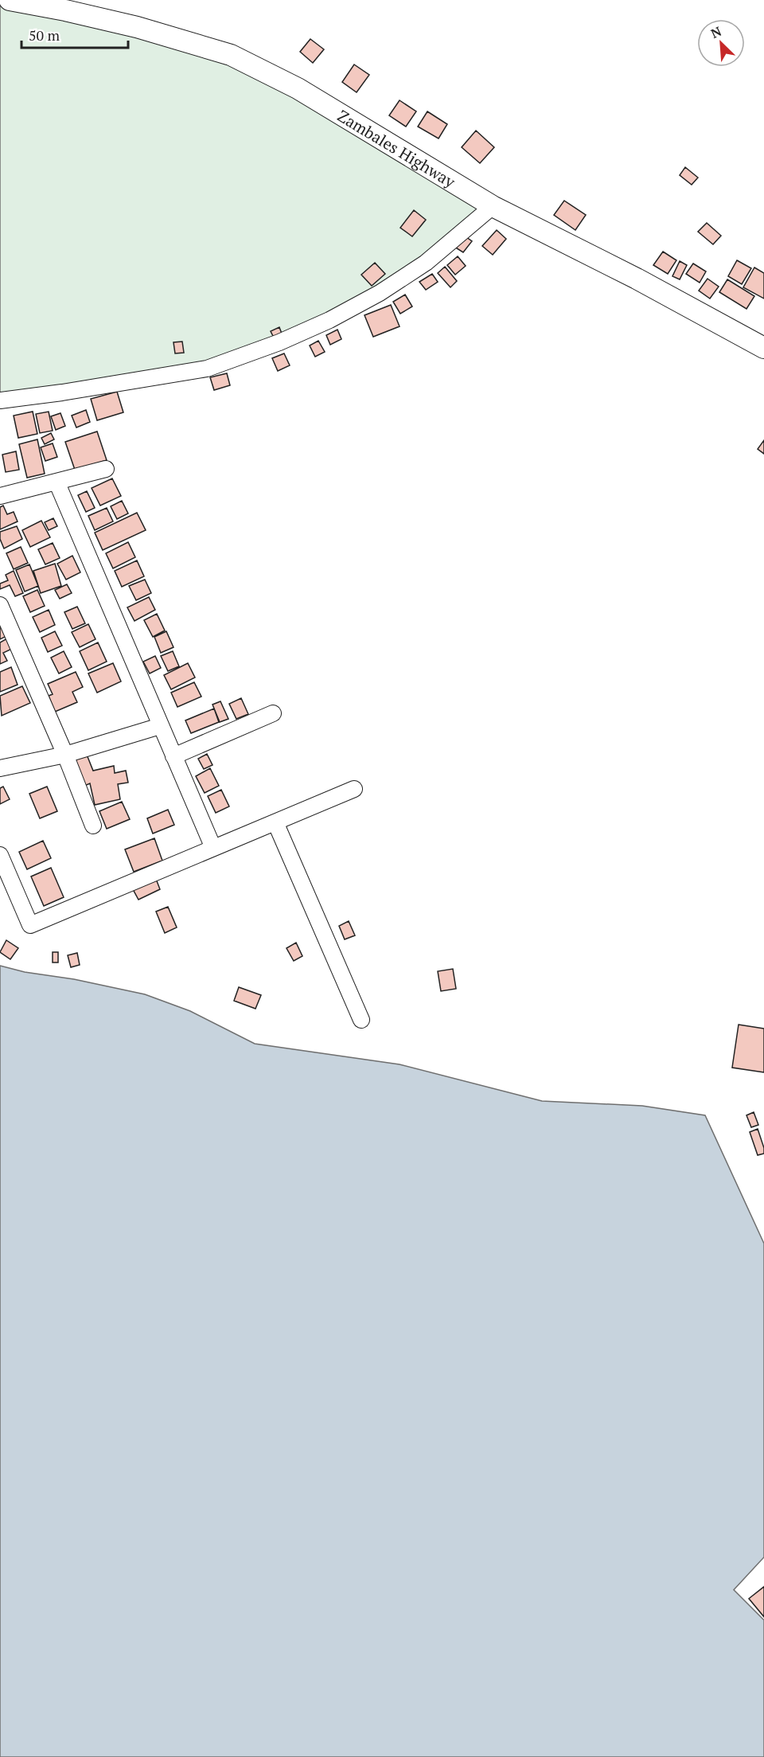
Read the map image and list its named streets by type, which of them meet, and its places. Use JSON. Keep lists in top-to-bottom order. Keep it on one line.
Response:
{"streets":{"main road":["Zambales Highway"]},"scale_bar":"50 m","north":"top left"}
